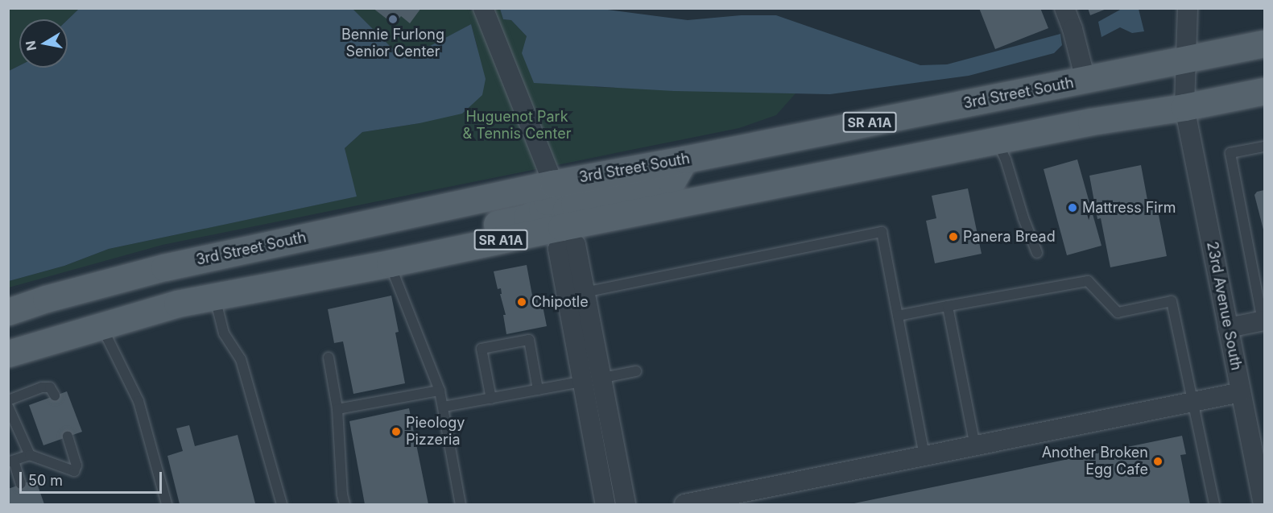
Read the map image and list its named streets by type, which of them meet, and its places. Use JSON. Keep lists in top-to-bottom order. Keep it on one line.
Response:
{"streets":{"main road":["3rd Street South","SR A1A"],"street":["23rd Avenue South"]},"crossings":[["3rd Street South","23rd Avenue South"],["SR A1A","23rd Avenue South"]],"parks":["Huguenot Park & Tennis Center"],"places":["Bennie Furlong Senior Center","Mattress Firm","Panera Bread","Chipotle","Pieology Pizzeria","Another Broken Egg Cafe"],"scale_bar":"50 m","north":"left"}
